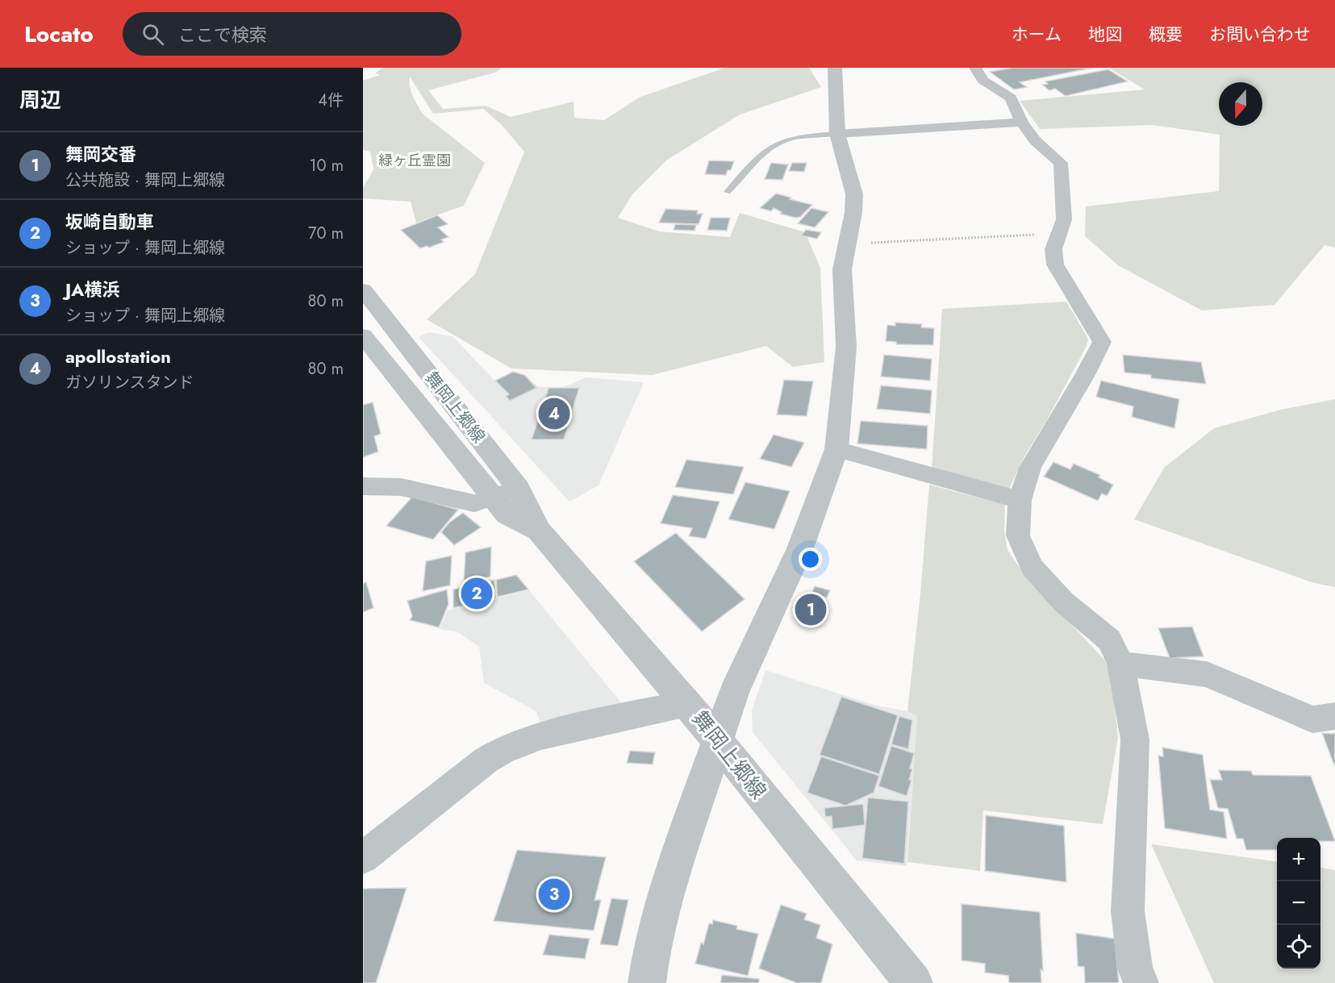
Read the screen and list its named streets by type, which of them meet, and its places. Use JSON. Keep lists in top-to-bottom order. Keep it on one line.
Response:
{"streets":{"street":["舞岡上郷線"]},"parks":["緑ヶ丘霊園"],"north":"bottom","page":{"header":"Locato","search":"ここで検索","nav":["ホーム","地図","概要","お問い合わせ"],"heading":["周辺","4件"],"list":[{"mark":"1","name":"舞岡交番","note":"公共施設 · 舞岡上郷線","value":"10 m"},{"mark":"2","name":"坂崎自動車","note":"ショップ · 舞岡上郷線","value":"70 m"},{"mark":"3","name":"JA横浜","note":"ショップ · 舞岡上郷線","value":"80 m"},{"mark":"4","name":"apollostation","note":"ガソリンスタンド","value":"80 m"}],"pins":["4","2","1","3"],"map_buttons":["+","−"]}}
